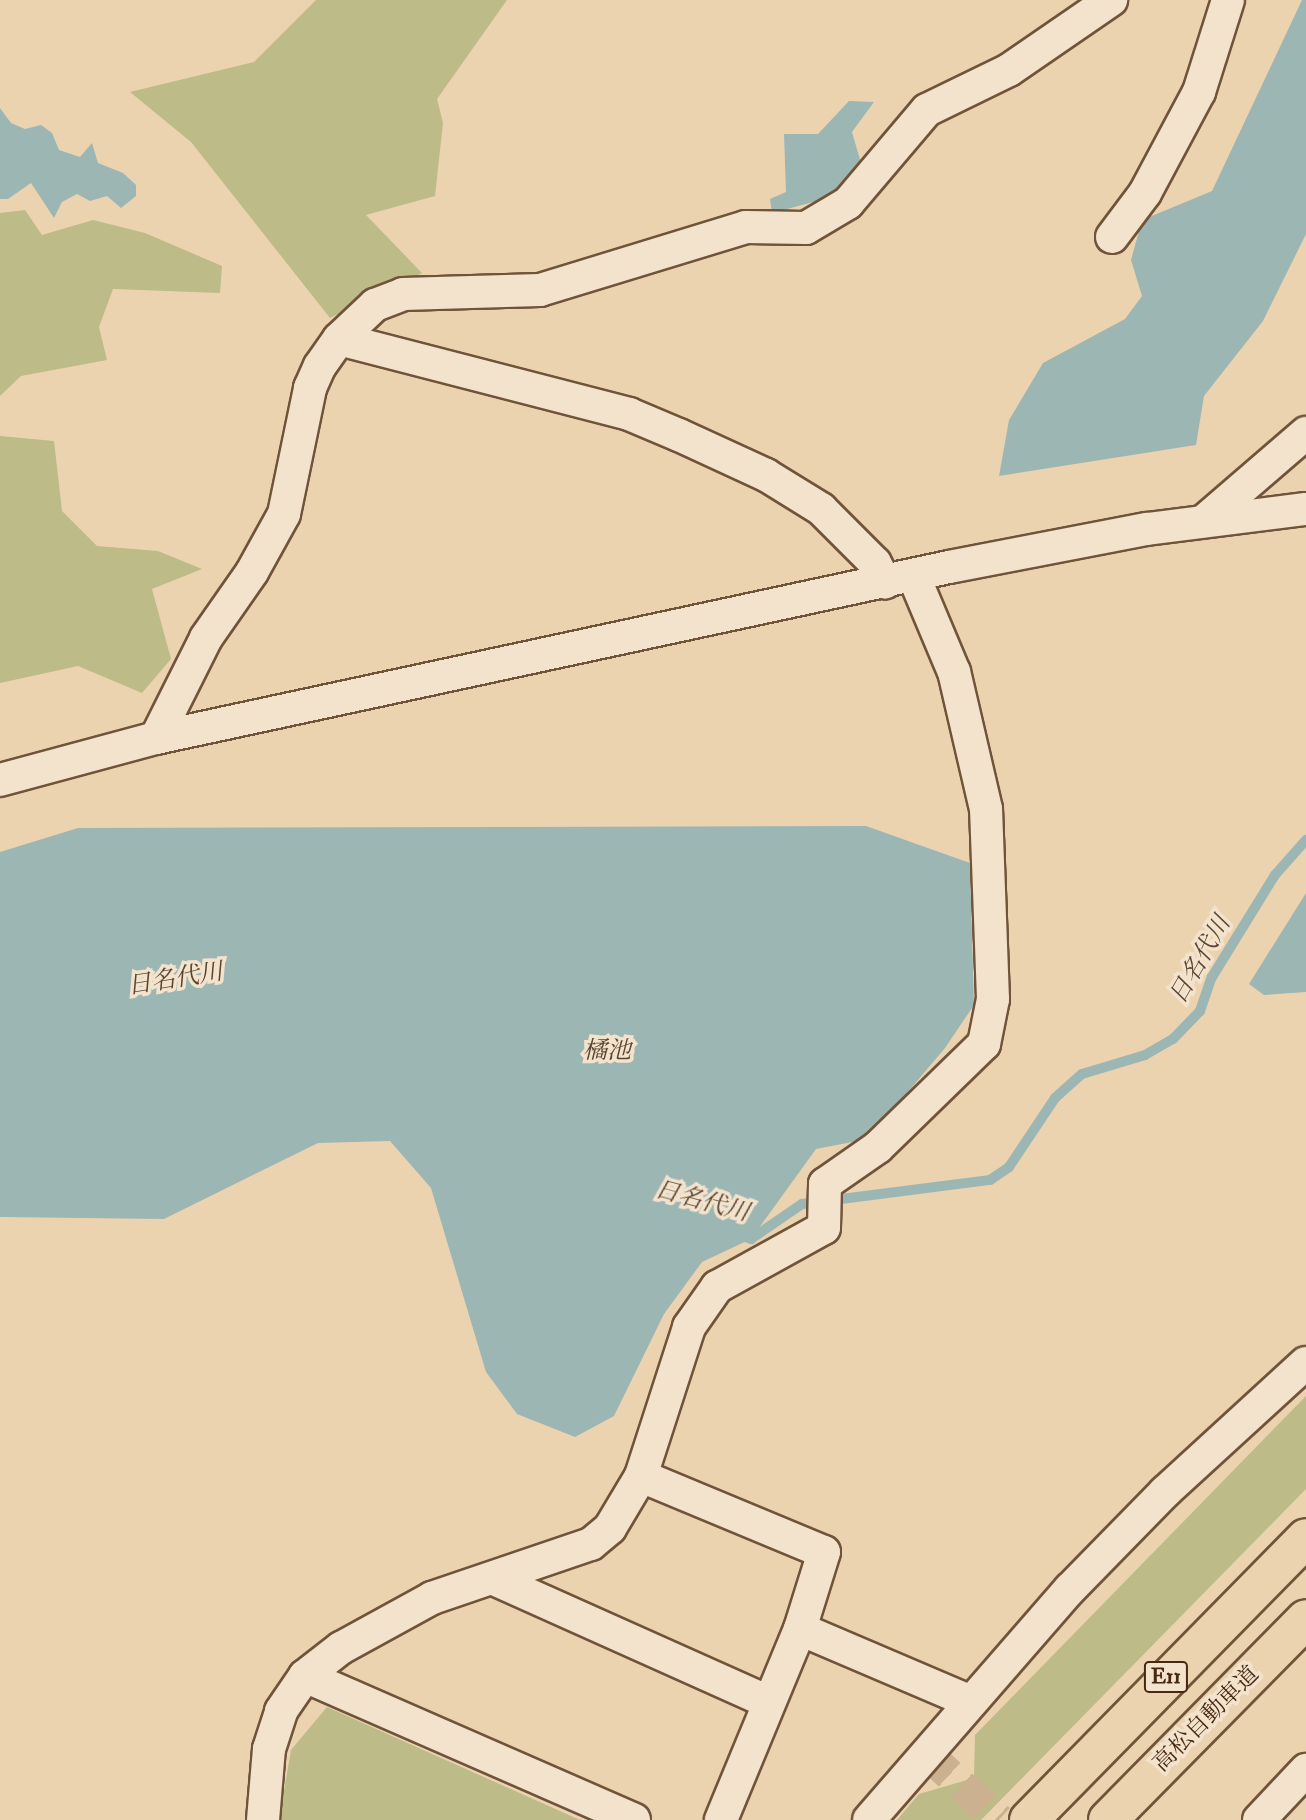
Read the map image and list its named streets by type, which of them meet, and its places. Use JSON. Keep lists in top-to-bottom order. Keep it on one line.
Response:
{"streets":{"highway":["E11","高松自動車道"]},"water":["日名代川","橘池"]}
